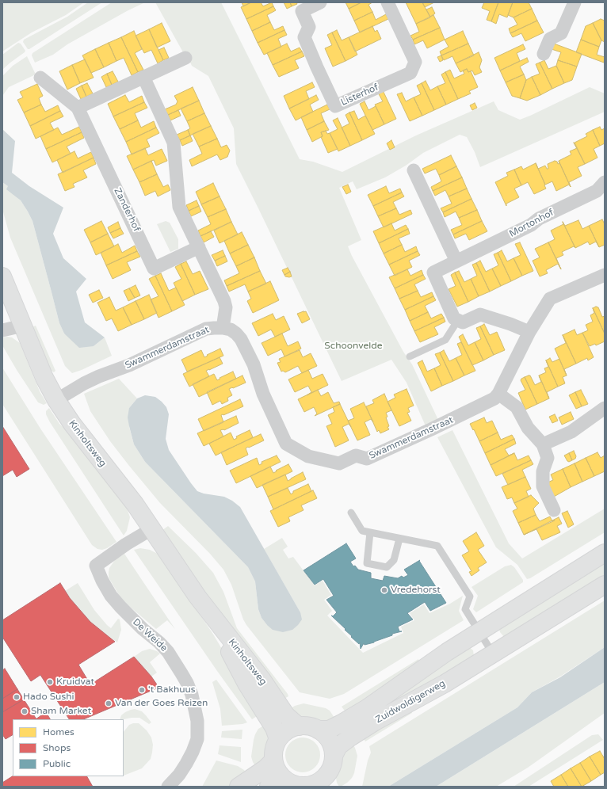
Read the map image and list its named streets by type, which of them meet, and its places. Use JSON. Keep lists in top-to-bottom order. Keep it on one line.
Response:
{"streets":{"main road":["Kinholtsweg","Zuidwoldigerweg"],"street":["Listerhof","Zanderhof","Mortonhof","Swammerdamstraat","De Weide"]},"crossings":[["Swammerdamstraat","Kinholtsweg"],["Kinholtsweg","De Weide"],["Kinholtsweg","Zuidwoldigerweg"]],"parks":["Schoonvelde"],"places":["Vredehorst","Kruidvat","'t Bakhuus","Hado Sushi","Van der Goes Reizen","Sham Market"],"legend":["Homes","Shops","Public"]}
